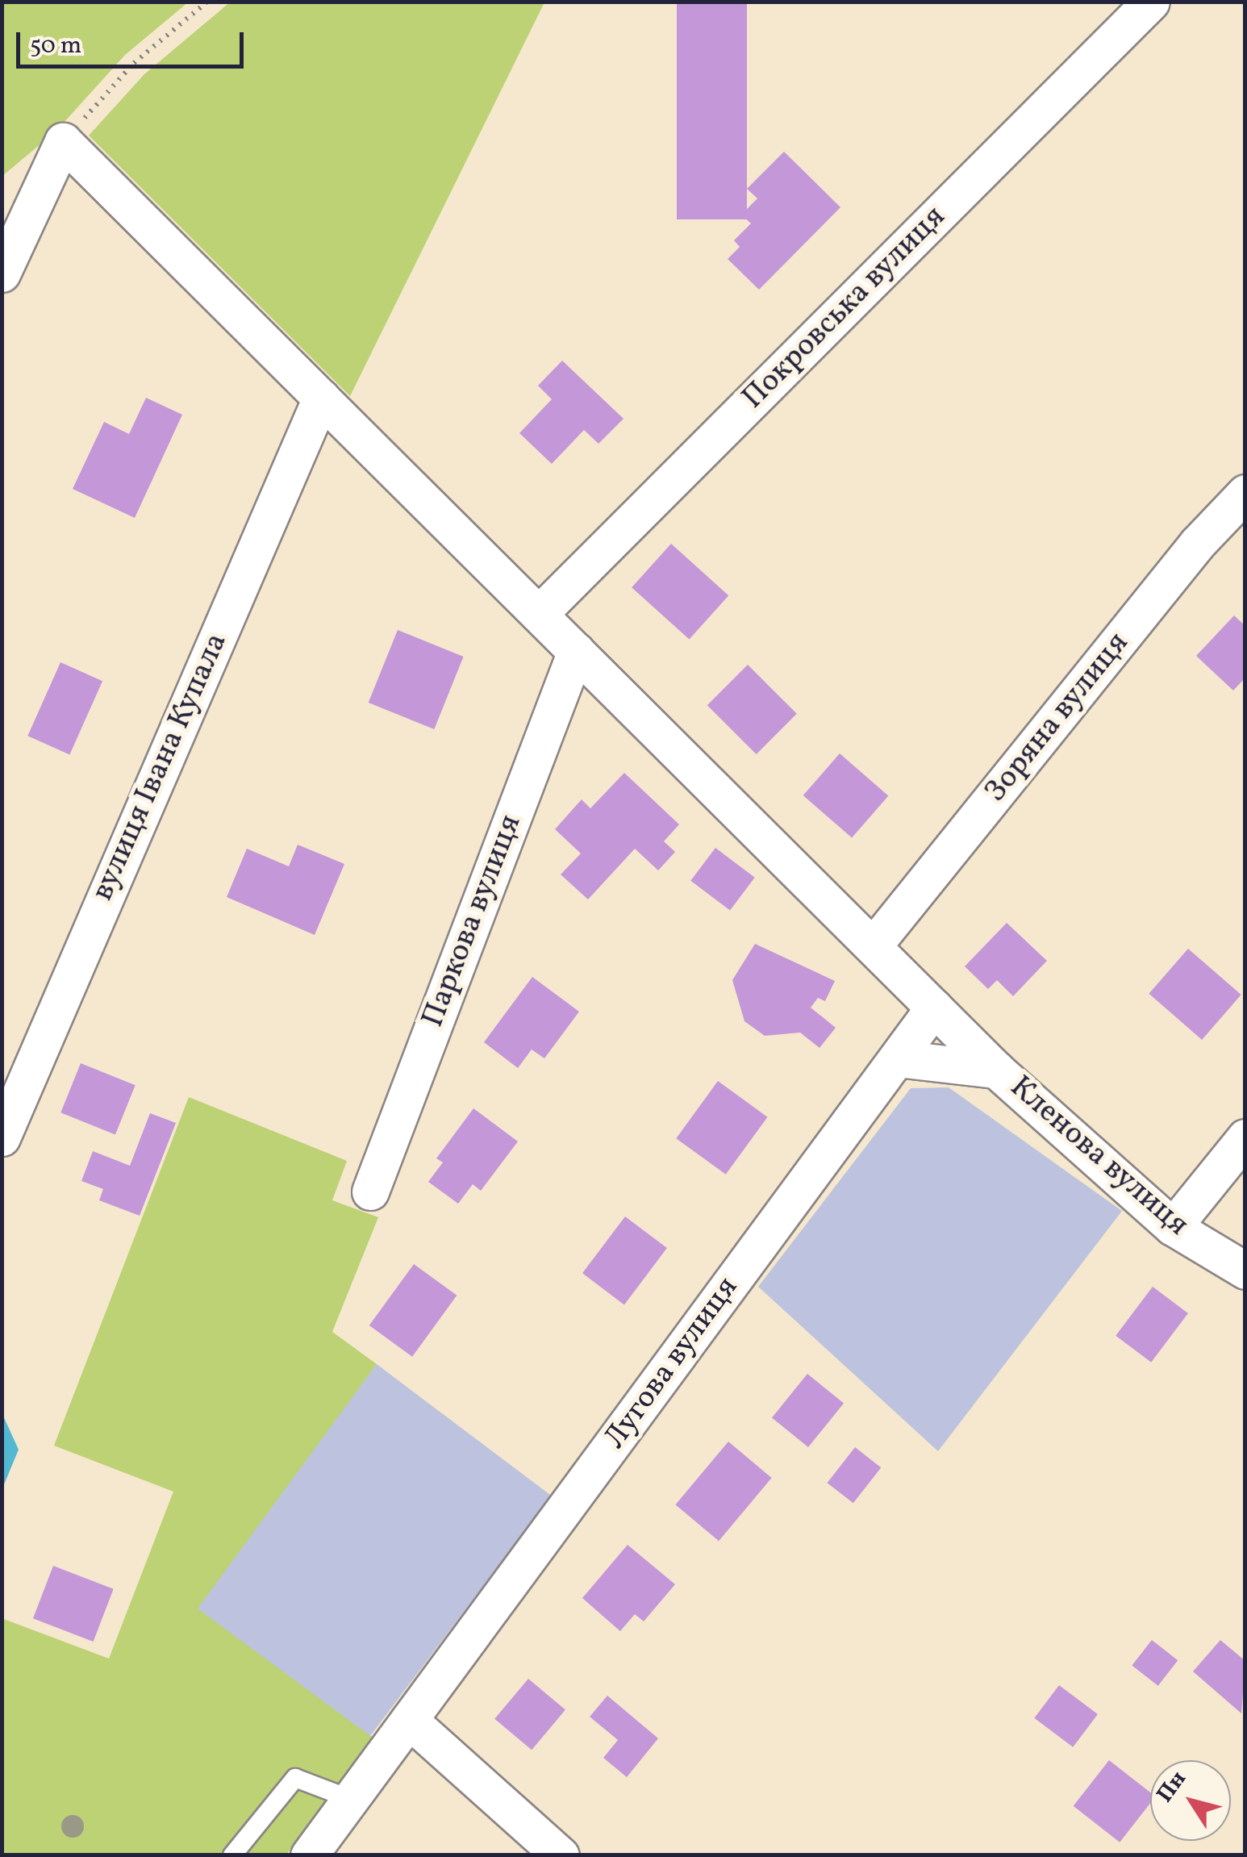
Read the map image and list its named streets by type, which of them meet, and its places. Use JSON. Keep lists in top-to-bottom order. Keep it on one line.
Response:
{"streets":{"street":["Покровська вулиця","Зоряна вулиця","вулиця Івана Купала","Паркова вулиця","Кленова вулиця","Лугова вулиця"]},"crossings":[["Кленова вулиця","Лугова вулиця"]],"scale_bar":"50 m","north":"top left"}
